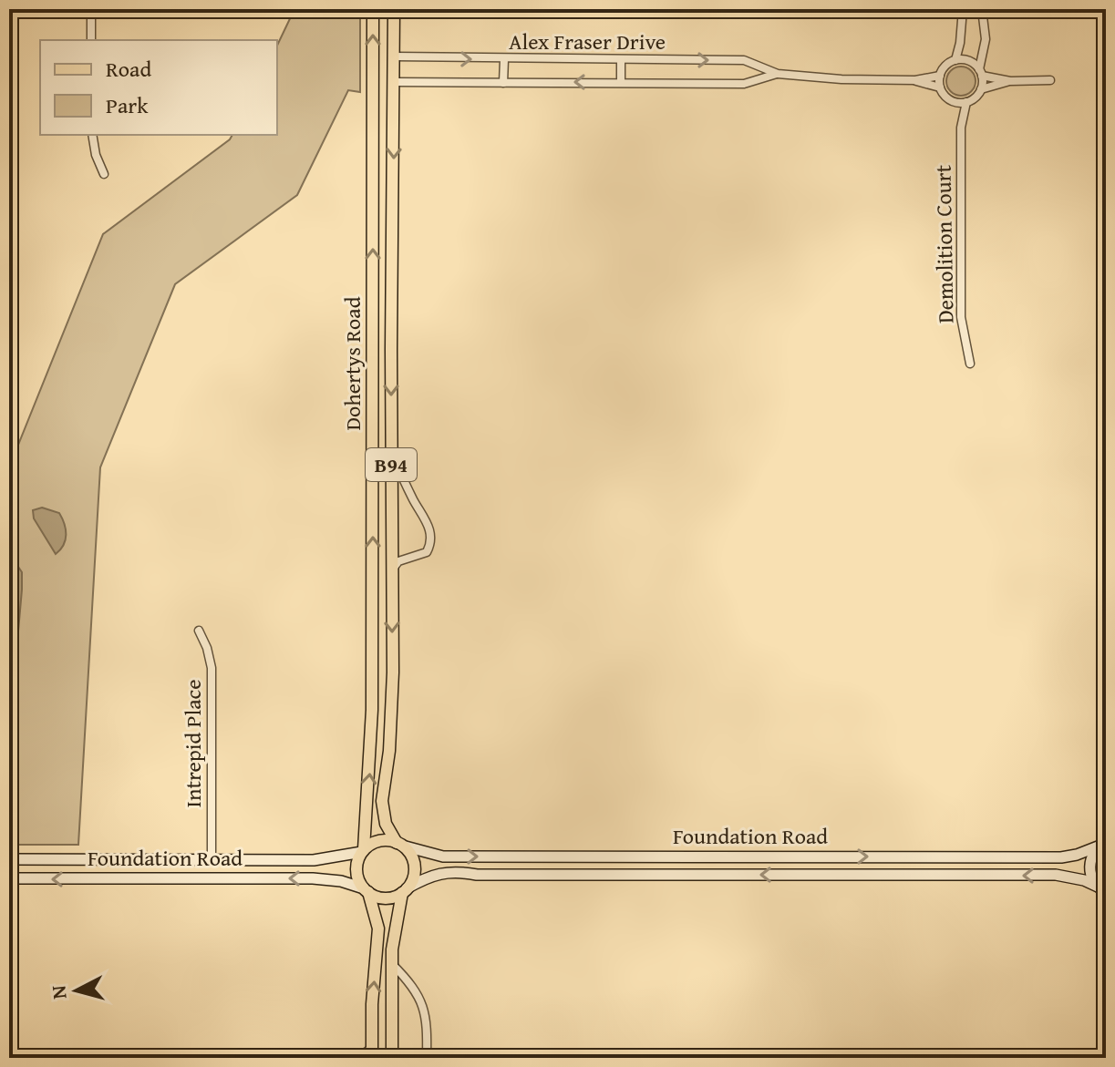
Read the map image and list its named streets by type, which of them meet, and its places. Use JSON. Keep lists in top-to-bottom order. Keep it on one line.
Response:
{"streets":{"main road":["Dohertys Road","B94"],"street":["Alex Fraser Drive","Demolition Court","Intrepid Place","Foundation Road"]},"crossings":[["Alex Fraser Drive","Demolition Court"],["Alex Fraser Drive","Dohertys Road"],["Dohertys Road","B94"],["Dohertys Road","Foundation Road"],["B94","Foundation Road"],["Intrepid Place","Foundation Road"]],"legend":["Road","Park"],"north":"left"}
